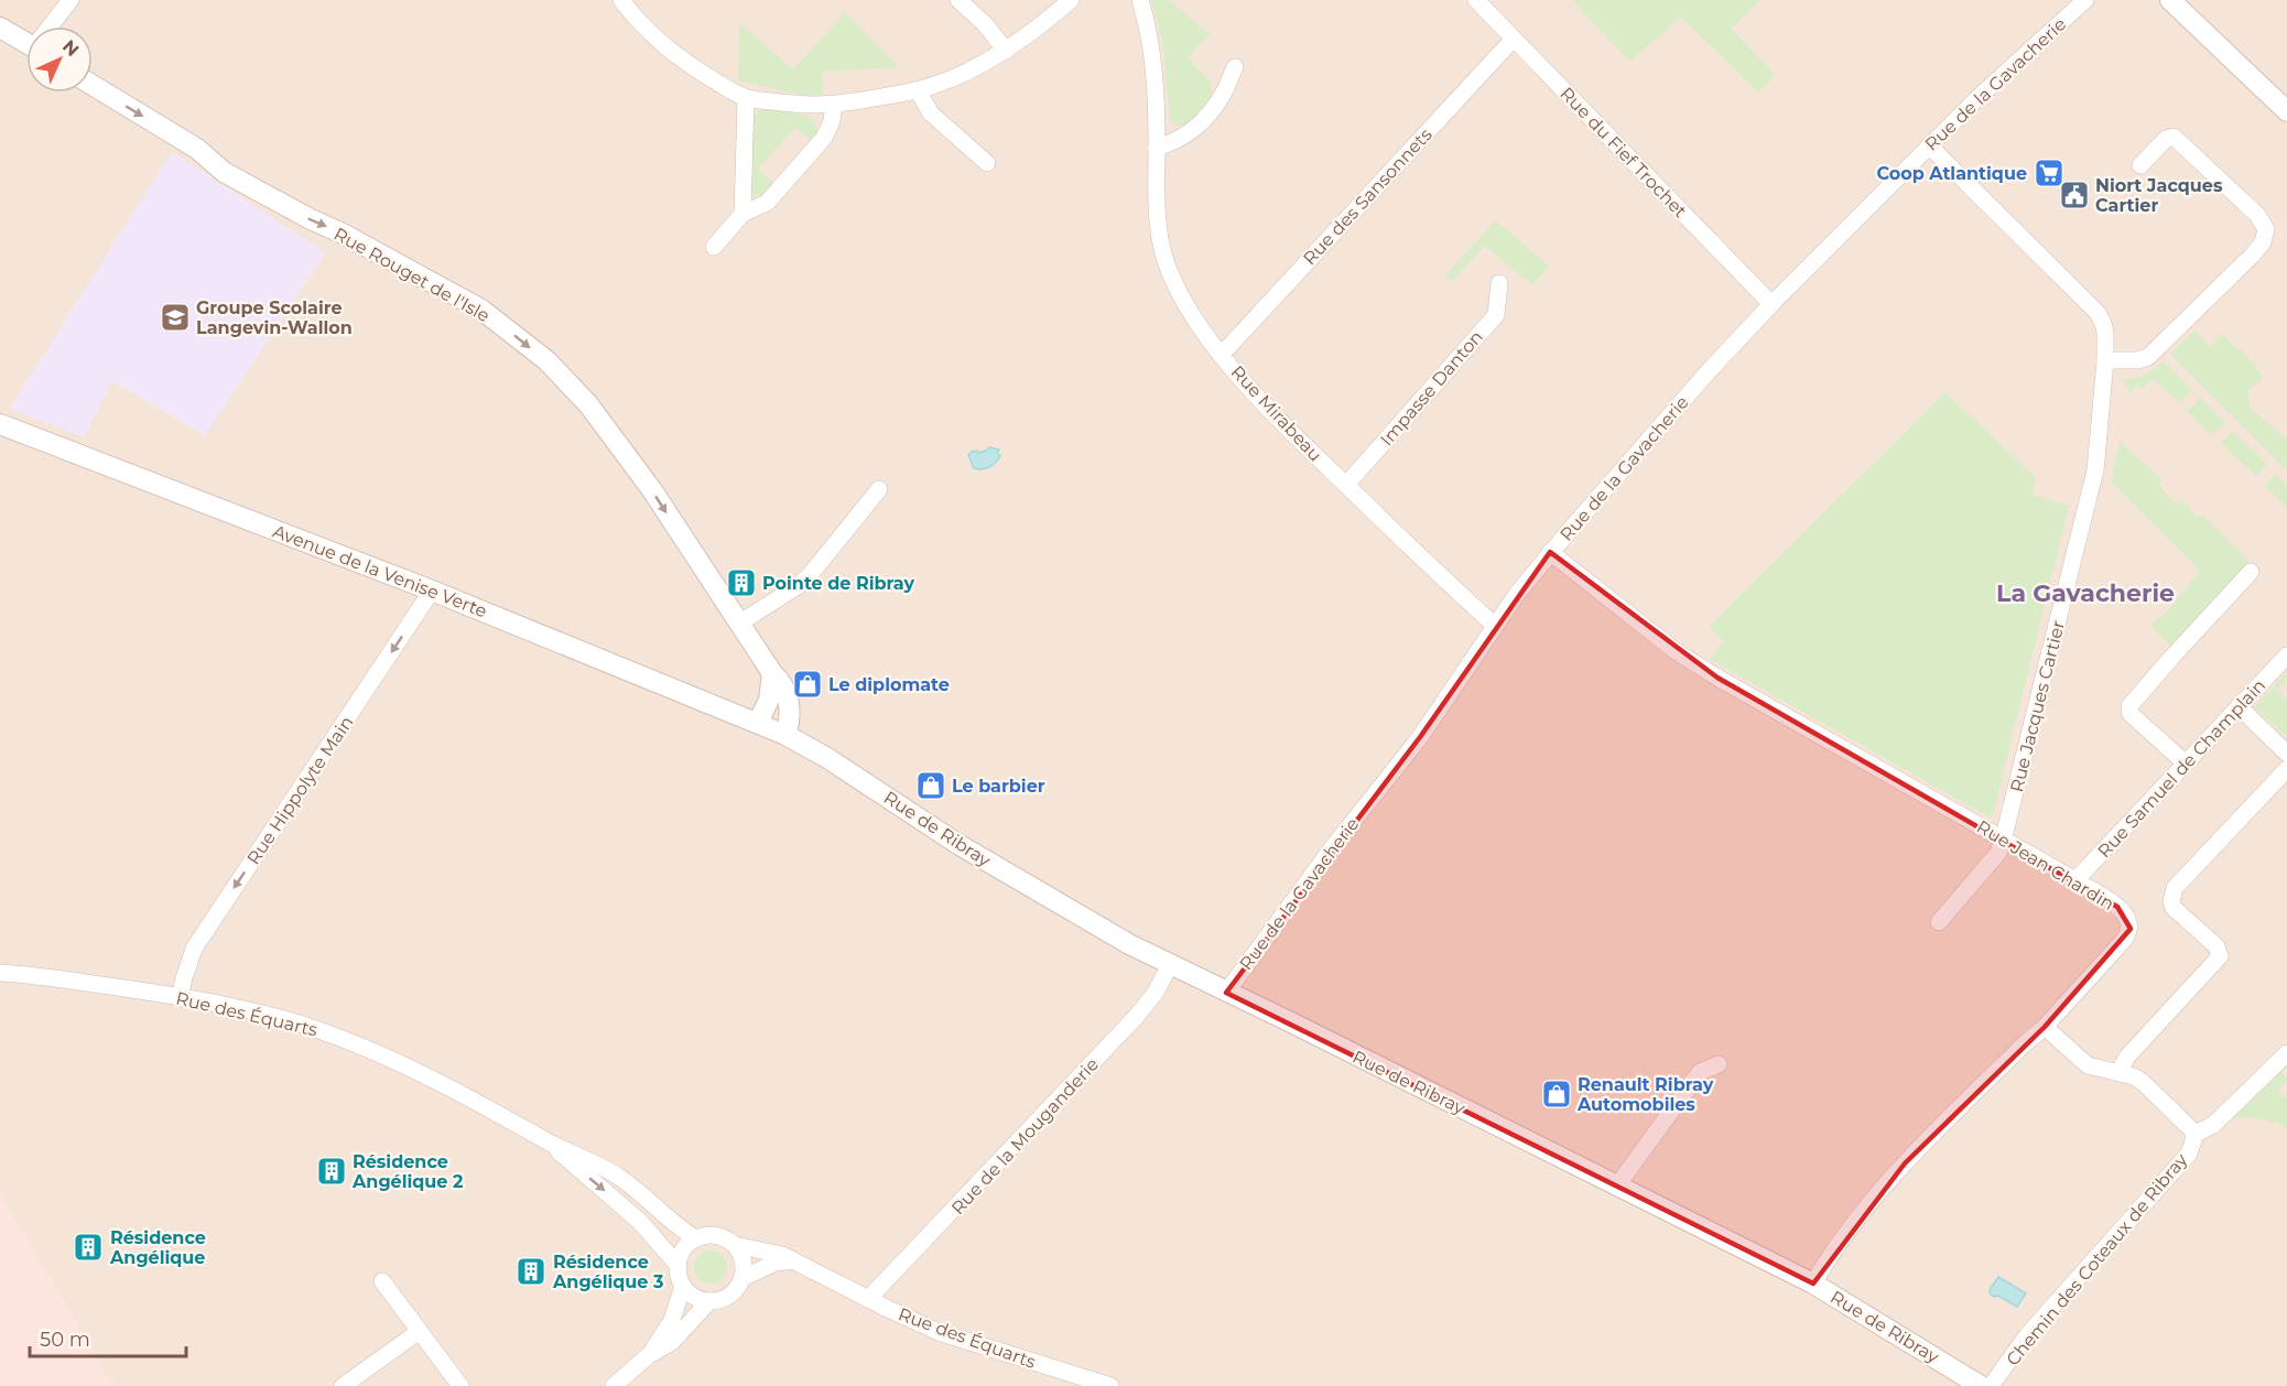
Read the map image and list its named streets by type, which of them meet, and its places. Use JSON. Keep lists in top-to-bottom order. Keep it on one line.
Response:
{"streets":{"street":["Rue de la Gavacherie","Rue du Fief Trochet","Rue des Sansonnets","Rue Rouget de l'Isle","Impasse Danton","Rue Mirabeau","Avenue de la Venise Verte","Rue Jacques Cartier","Rue Samuel de Champlain","Rue Hippolyte Main","Rue de Ribray","Rue Jean Chardin","Rue des Équarts","Rue de la Mouganderie","Chemin des Coteaux de Ribray"]},"crossings":[["Rue de la Gavacherie","Rue du Fief Trochet"],["Rue de la Gavacherie","Rue Mirabeau"],["Rue de la Gavacherie","Rue Jacques Cartier"],["Rue de la Gavacherie","Rue de Ribray"],["Rue de la Gavacherie","Rue Jean Chardin"],["Rue du Fief Trochet","Rue des Sansonnets"],["Rue des Sansonnets","Rue Mirabeau"],["Rue Rouget de l'Isle","Avenue de la Venise Verte"],["Rue Rouget de l'Isle","Rue de Ribray"],["Impasse Danton","Rue Mirabeau"],["Avenue de la Venise Verte","Rue Hippolyte Main"],["Avenue de la Venise Verte","Rue de Ribray"],["Rue Jacques Cartier","Rue Jean Chardin"],["Rue Samuel de Champlain","Rue Jean Chardin"],["Rue Hippolyte Main","Rue des Équarts"],["Rue de Ribray","Rue Jean Chardin"],["Rue de Ribray","Rue de la Mouganderie"],["Rue des Équarts","Rue de la Mouganderie"]],"one_way":["Rue Rouget de l'Isle","Rue Hippolyte Main"],"districts":["La Gavacherie"],"places":{"supermarket":["Coop Atlantique"],"public building":["Niort Jacques Cartier"],"school or university":["Groupe Scolaire Langevin-Wallon"],"building":["Pointe de Ribray","Résidence Angélique 2","Résidence Angélique","Résidence Angélique 3"],"shop":["Le diplomate","Le barbier","Renault Ribray Automobiles"]},"scale_bar":"50 m","north":"top right"}
